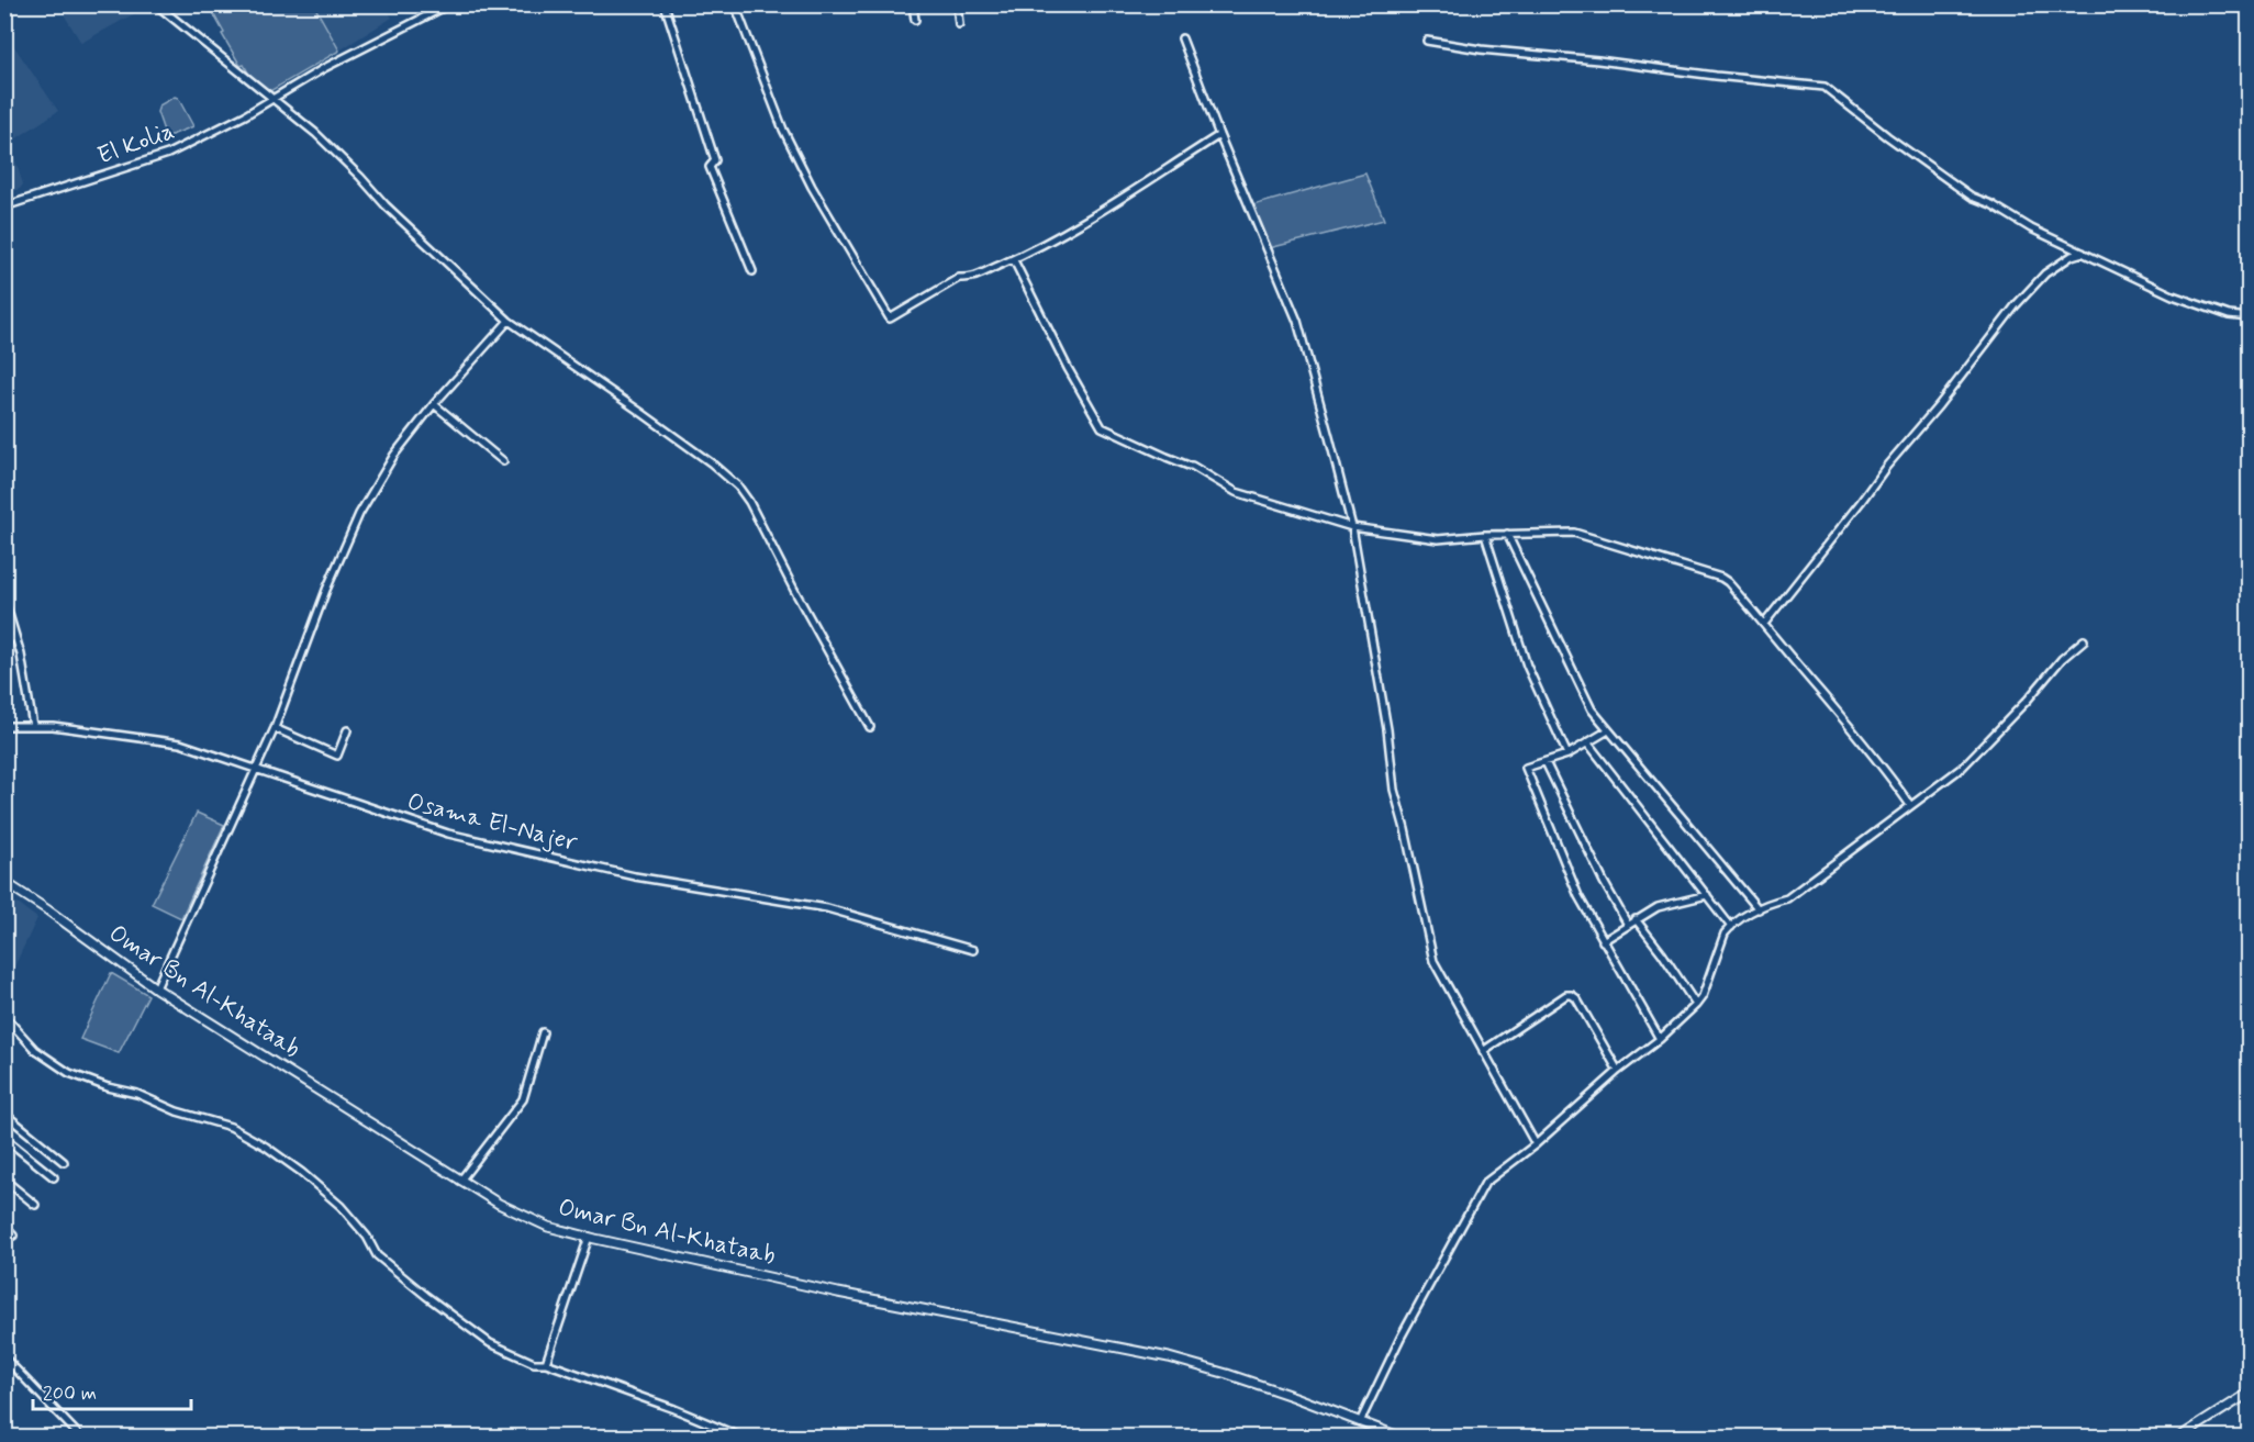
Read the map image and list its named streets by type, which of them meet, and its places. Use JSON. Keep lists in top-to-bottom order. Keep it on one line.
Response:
{"streets":{"main road":["Omar Bn Al-Khataab"],"street":["El Kolia","Osama El-Najer"]},"scale_bar":"200 m"}
